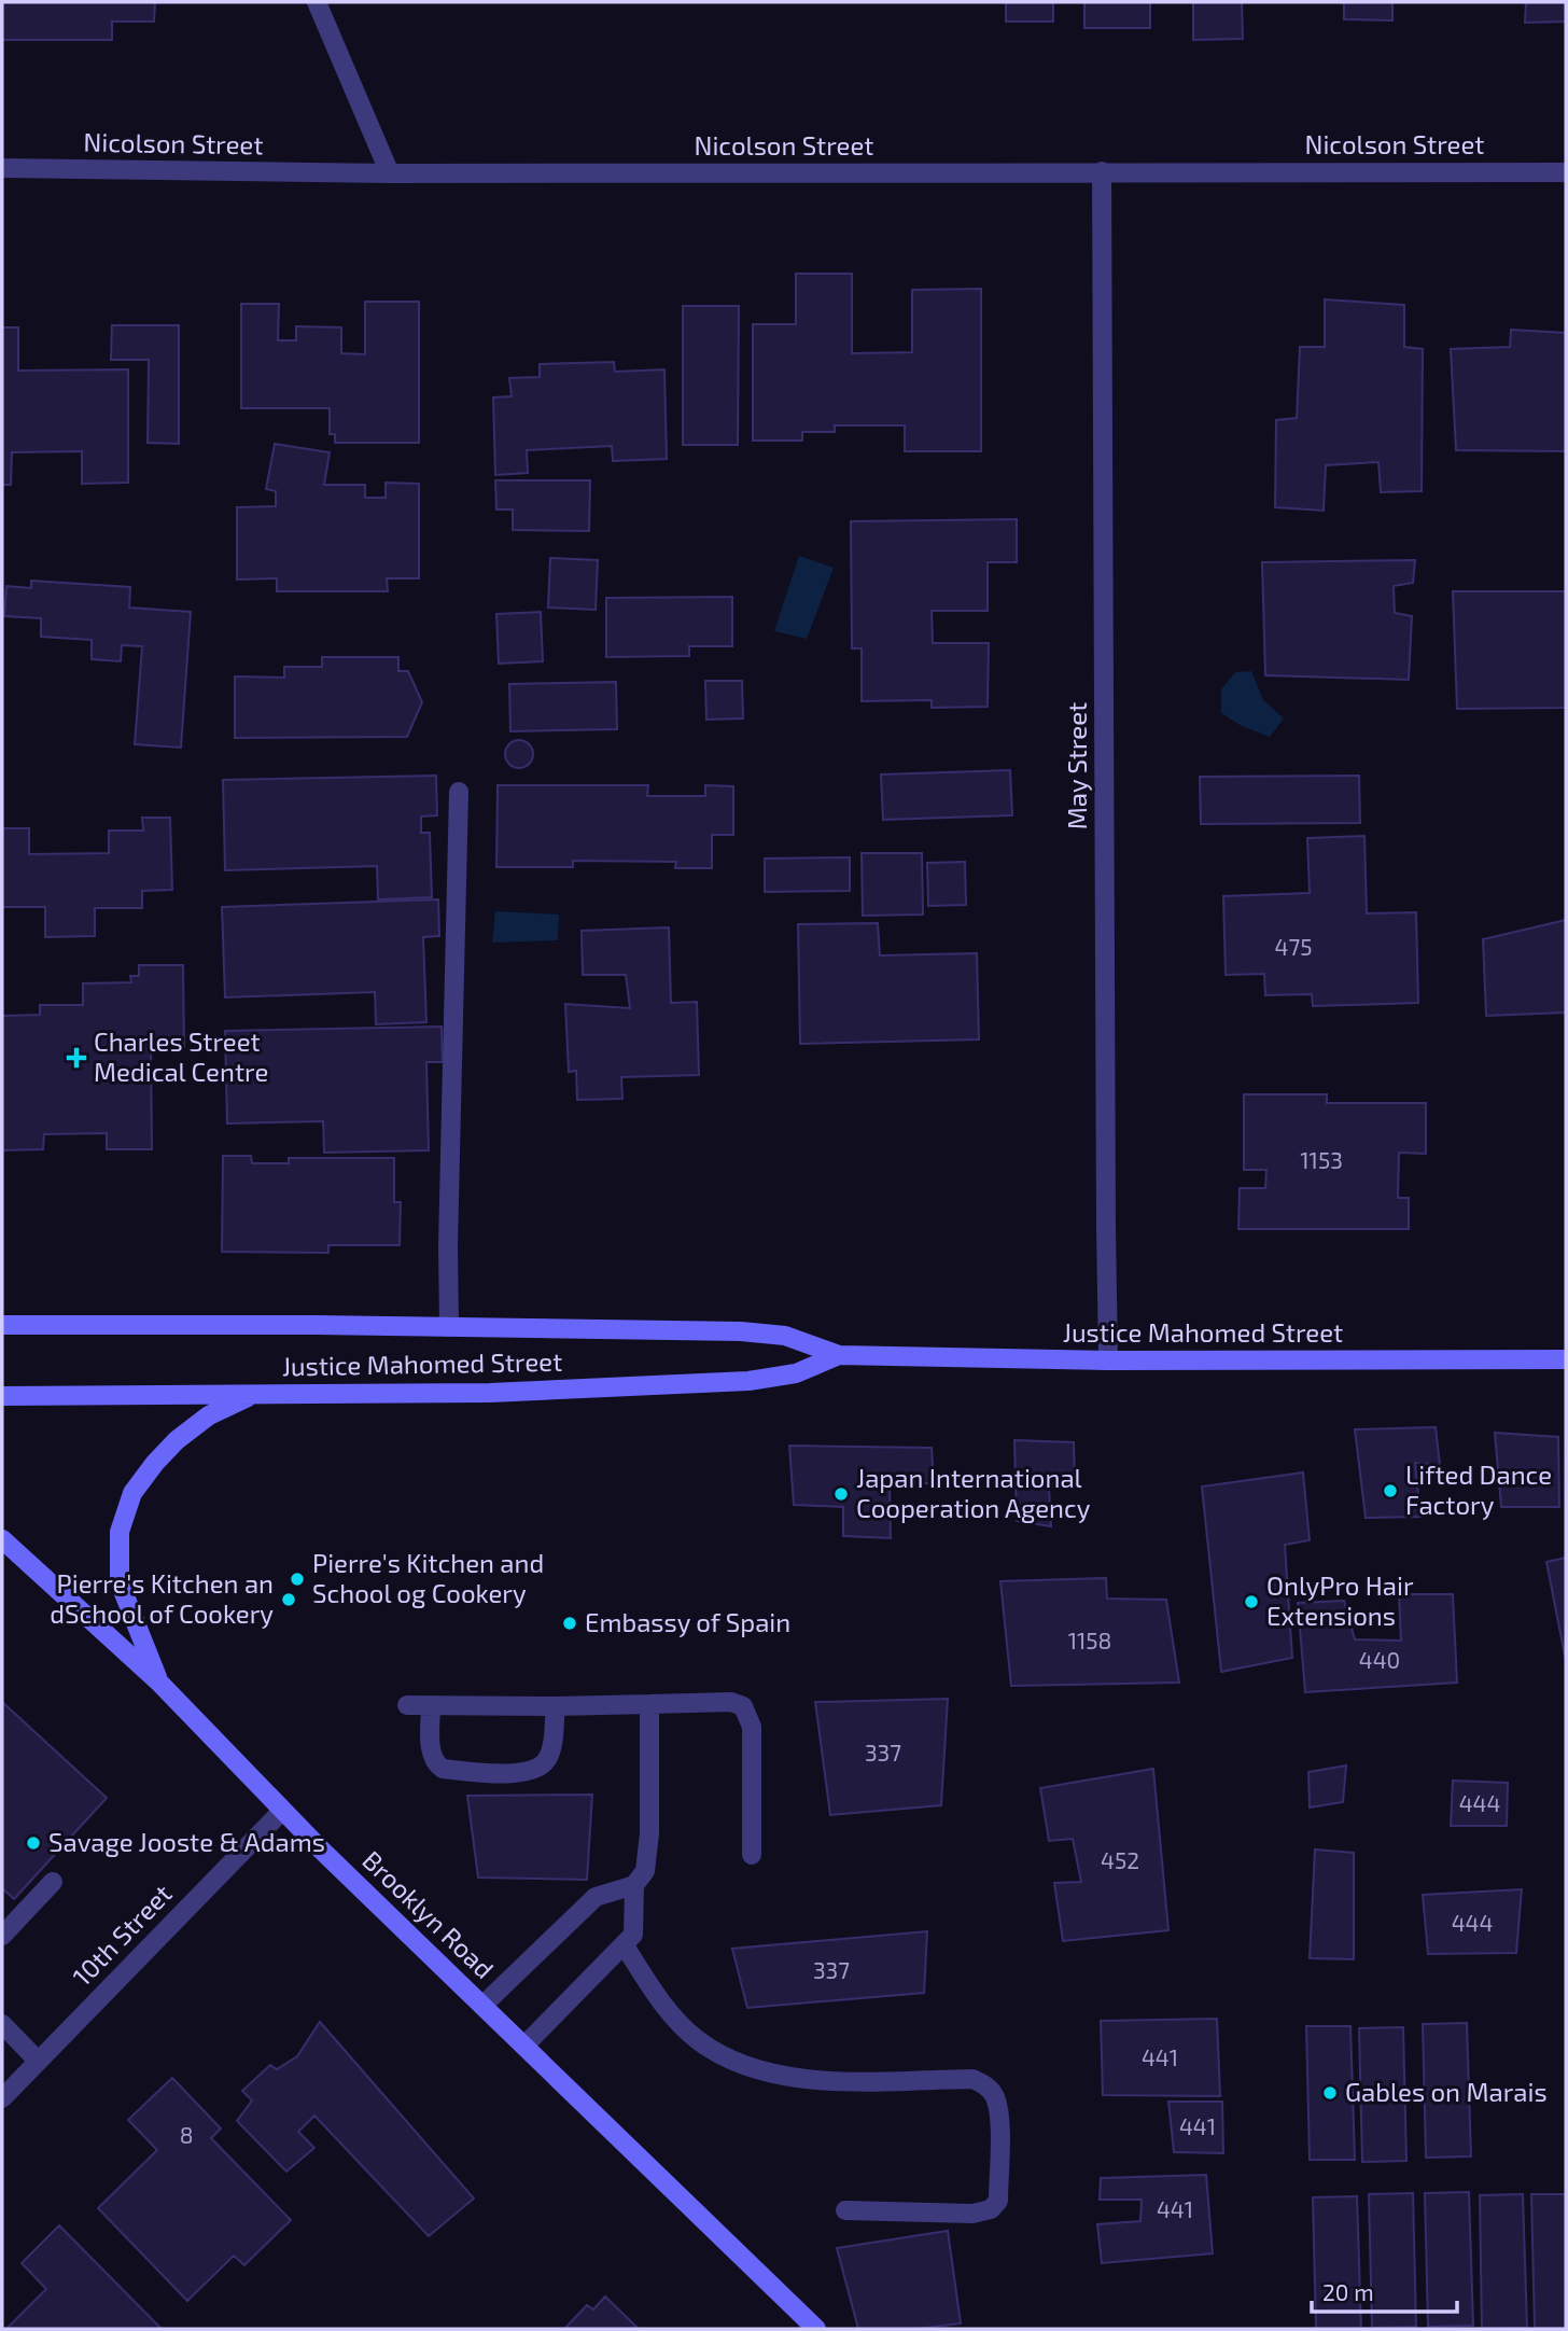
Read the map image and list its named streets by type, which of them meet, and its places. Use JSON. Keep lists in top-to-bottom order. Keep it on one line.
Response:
{"streets":{"main road":["Justice Mahomed Street","Brooklyn Road"],"street":["Nicolson Street","May Street","10th Street"]},"crossings":[["Nicolson Street","May Street"],["May Street","Justice Mahomed Street"],["Brooklyn Road","10th Street"]],"places":{"health":["Charles Street Medical Centre"],"other":["Lifted Dance Factory","Japan International Cooperation Agency","Pierre's Kitchen and School og Cookery","Pierre's Kitchen an dSchool of Cookery","OnlyPro Hair Extensions","Embassy of Spain","Savage Jooste & Adams","Gables on Marais"]},"house_numbers":["475","1153","1158","440","337","444","452","444","337","441","441","8","441"],"scale_bar":"20 m"}
